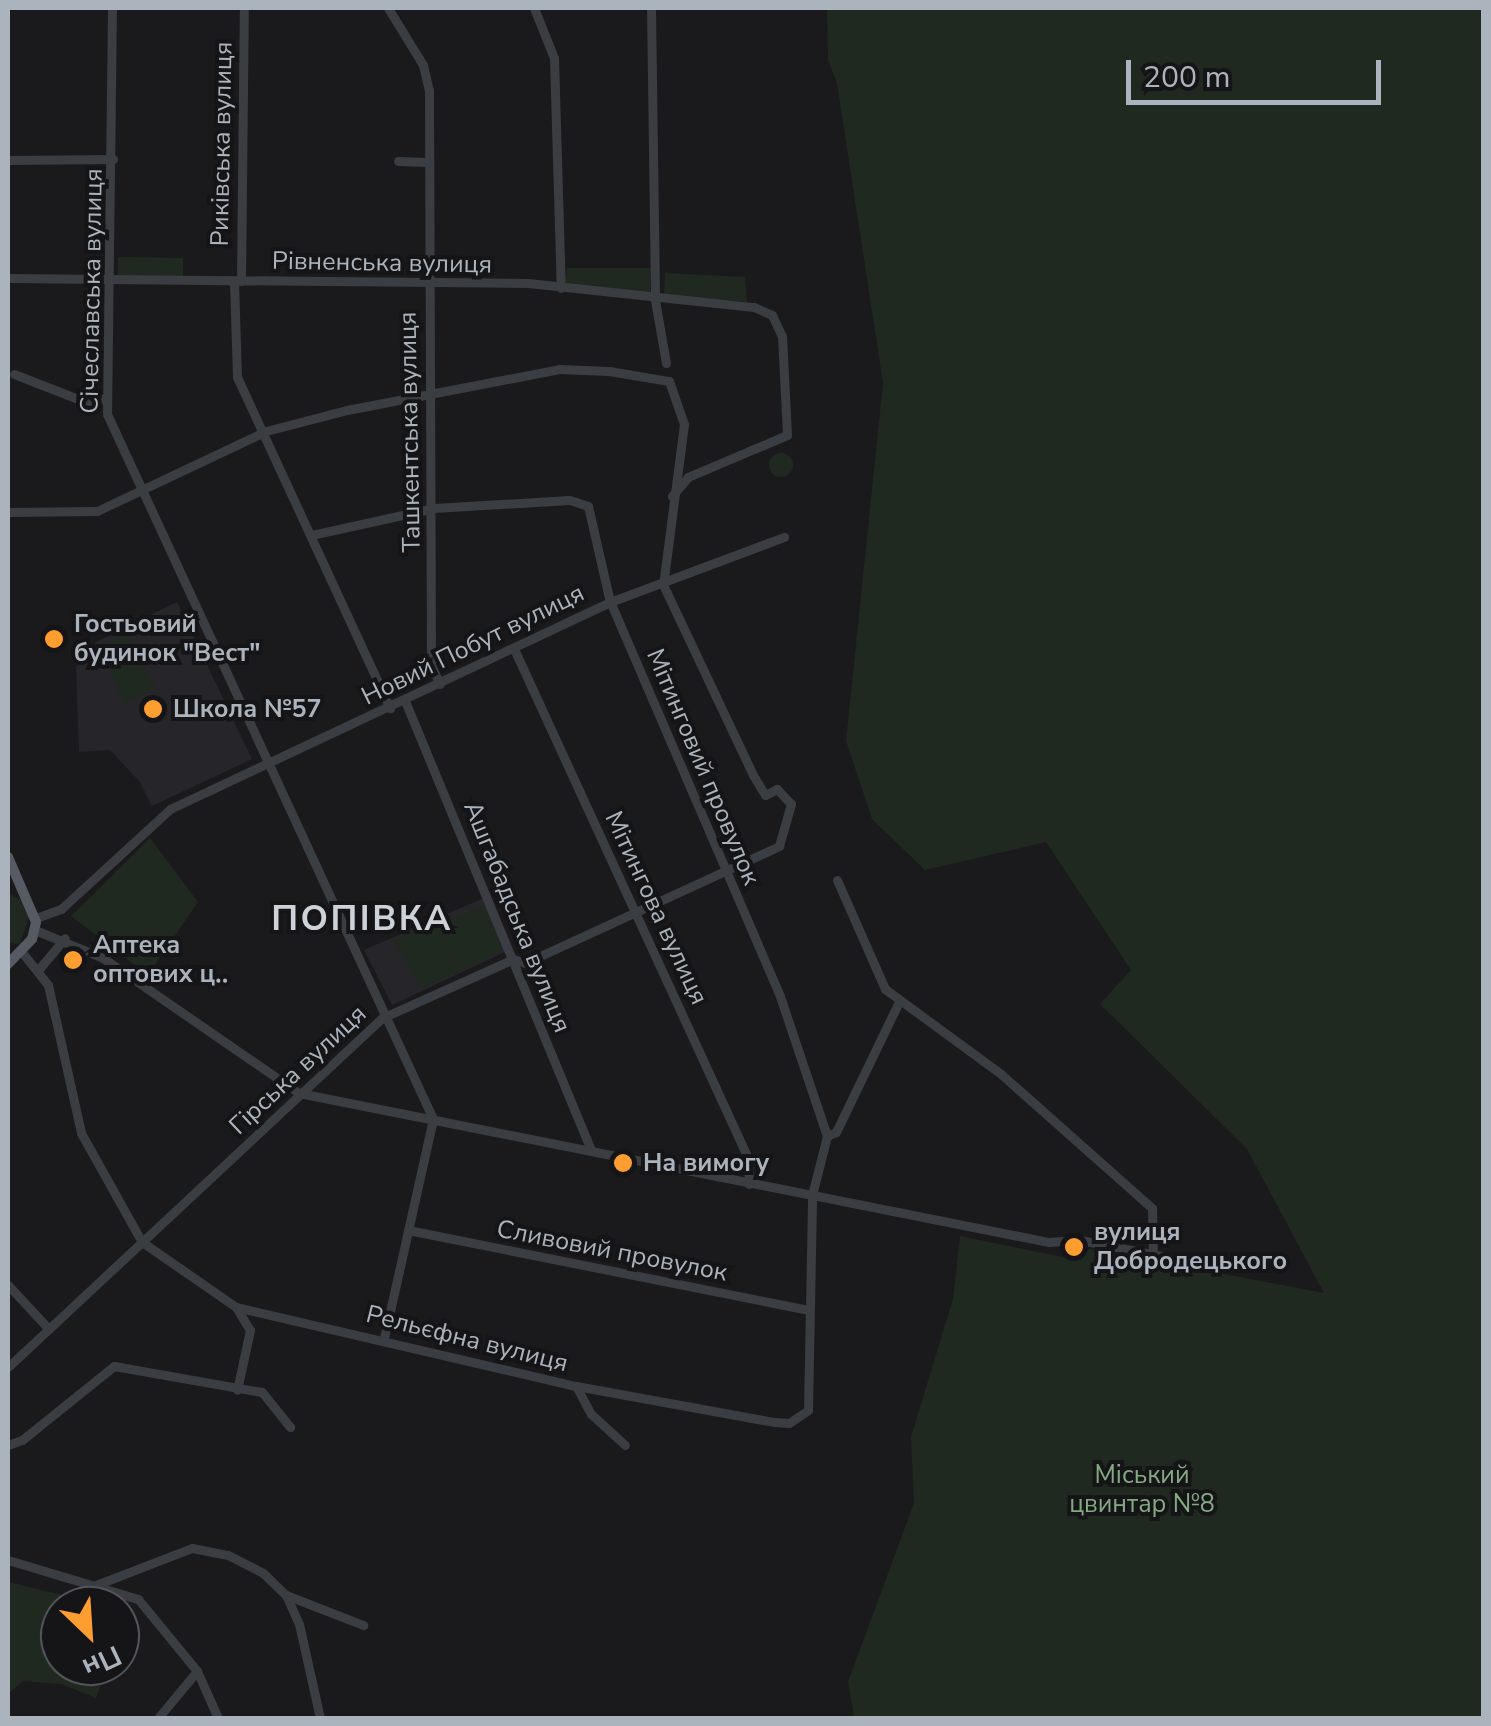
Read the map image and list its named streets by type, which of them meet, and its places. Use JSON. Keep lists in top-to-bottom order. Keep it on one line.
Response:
{"streets":{"main road":["Новий Побут вулиця"],"street":["Риківська вулиця","Рівненська вулиця","Січеславська вулиця","Ташкентська вулиця","Мітинговий провулок","Мітингова вулиця","Ашгабадська вулиця","Гірська вулиця","Сливовий провулок","Рельєфна вулиця"]},"crossings":[["Риківська вулиця","Рівненська вулиця"],["Рівненська вулиця","Січеславська вулиця"],["Рівненська вулиця","Ташкентська вулиця"],["Січеславська вулиця","Новий Побут вулиця"],["Січеславська вулиця","Гірська вулиця"],["Ташкентська вулиця","Новий Побут вулиця"],["Ташкентська вулиця","Мітинговий провулок"],["Новий Побут вулиця","Мітинговий провулок"],["Новий Побут вулиця","Мітингова вулиця"],["Новий Побут вулиця","Ашгабадська вулиця"],["Новий Побут вулиця","Гірська вулиця"],["Мітинговий провулок","Гірська вулиця"],["Мітингова вулиця","Гірська вулиця"],["Ашгабадська вулиця","Гірська вулиця"],["Гірська вулиця","Рельєфна вулиця"],["Сливовий провулок","Рельєфна вулиця"]],"districts":["ПОПІВКА"],"parks":["Міський цвинтар №8"],"places":["Гостьовий будинок \"Вест\"","Школа №57","Аптека оптових ц‥","На вимогу","вулиця Добродецького"],"scale_bar":"200 m","north":"bottom right"}
